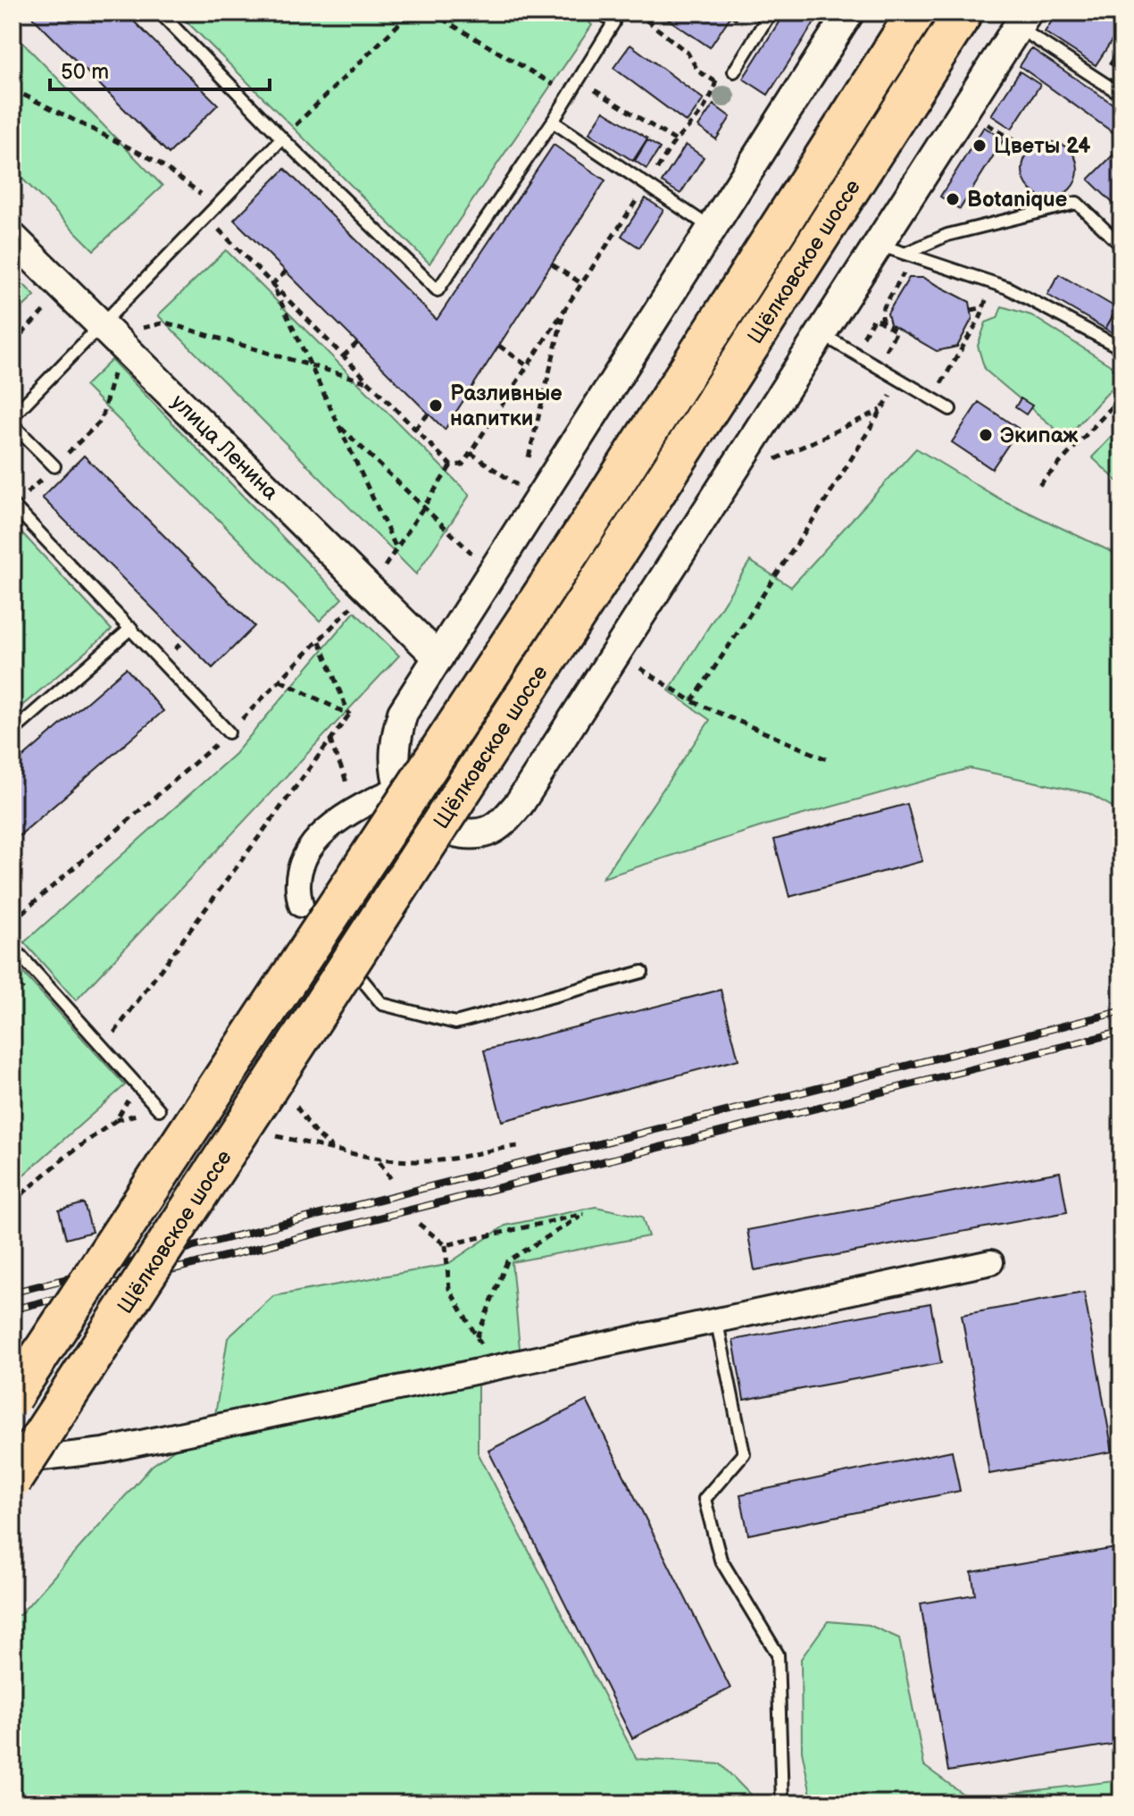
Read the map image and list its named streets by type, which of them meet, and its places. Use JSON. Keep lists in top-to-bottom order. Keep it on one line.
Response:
{"streets":{"main road":["Щёлковское шоссе"],"street":["улица Ленина"]},"places":["Цветы 24","Botanique","Разливные напитки","Экипаж"],"scale_bar":"50 m"}
